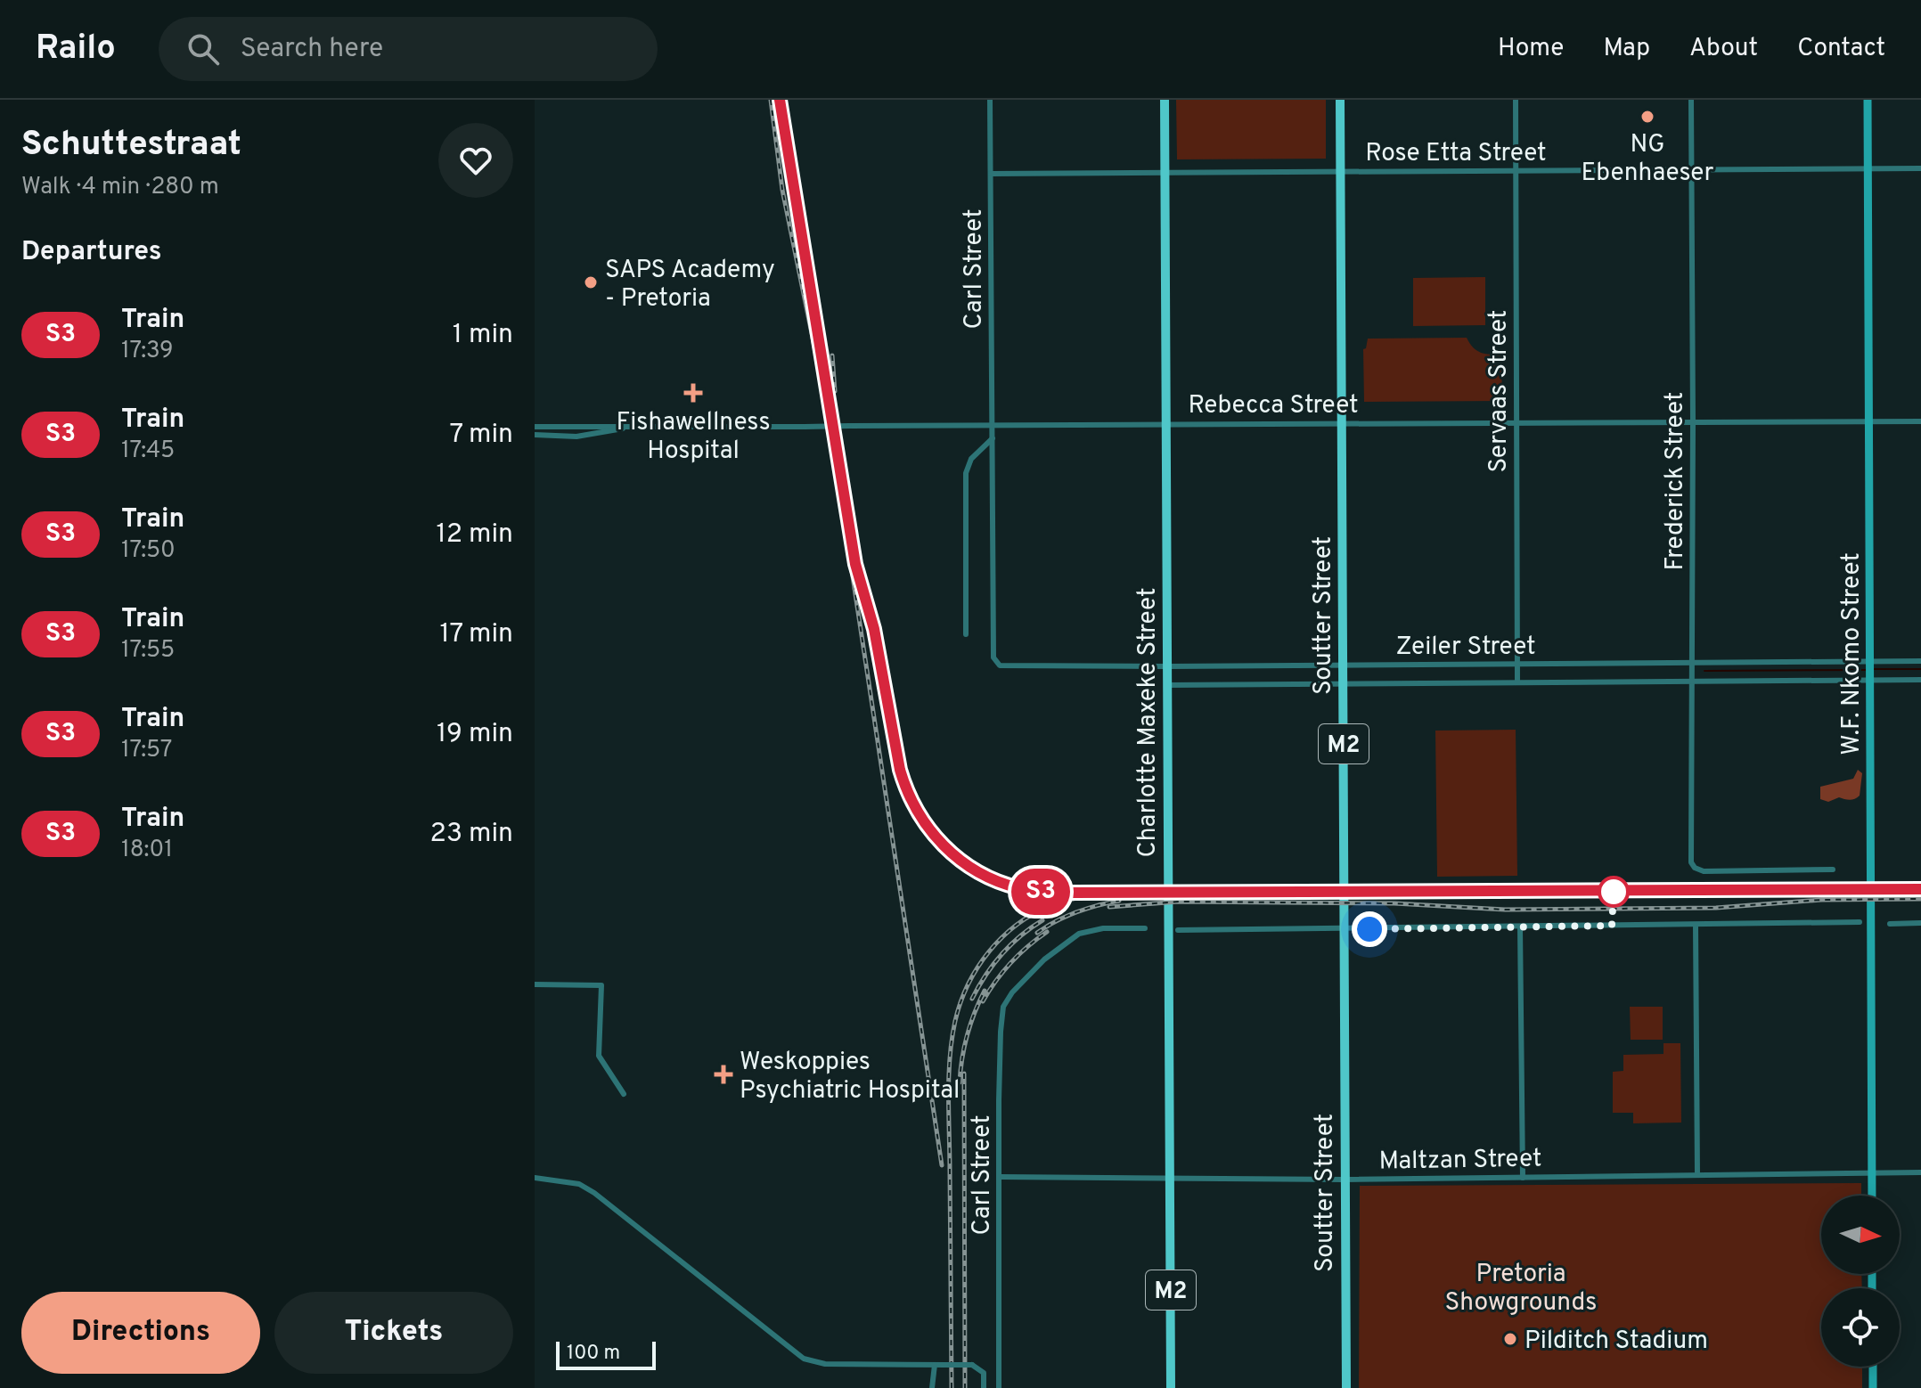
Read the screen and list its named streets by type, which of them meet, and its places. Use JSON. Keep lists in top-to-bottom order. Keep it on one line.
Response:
{"streets":{"main road":["Soutter Street","W.F. Nkomo Street","Charlotte Maxeke Street","M2"],"street":["Rose Etta Street","Carl Street","Servaas Street","Rebecca Street","Frederick Street","Zeiler Street","Maltzan Street"]},"crossings":[["Rose Etta Street","Carl Street"],["Rose Etta Street","Servaas Street"],["Rose Etta Street","Frederick Street"],["Rose Etta Street","Soutter Street"],["Rose Etta Street","W.F. Nkomo Street"],["Rose Etta Street","Charlotte Maxeke Street"],["Carl Street","Rebecca Street"],["Carl Street","Zeiler Street"],["Carl Street","Maltzan Street"],["Servaas Street","Rebecca Street"],["Servaas Street","Zeiler Street"],["Rebecca Street","Frederick Street"],["Rebecca Street","Soutter Street"],["Rebecca Street","W.F. Nkomo Street"],["Rebecca Street","Charlotte Maxeke Street"],["Frederick Street","Zeiler Street"],["Soutter Street","Zeiler Street"],["Soutter Street","Maltzan Street"],["Zeiler Street","W.F. Nkomo Street"],["Zeiler Street","Charlotte Maxeke Street"],["W.F. Nkomo Street","Maltzan Street"],["Charlotte Maxeke Street","Maltzan Street"]],"parks":["Pretoria Showgrounds"],"places":{"other":["NG Ebenhaeser","SAPS Academy - Pretoria","Pilditch Stadium"],"health":["Fishawellness Hospital","Weskoppies Psychiatric Hospital"]},"scale_bar":"100 m","north":"right","page":{"header":"Railo","search":"Search here","nav":["Home","Map","About","Contact"],"heading":[["Schuttestraat","Walk · 4 min · 280 m"],"Departures"],"on_map":"S3","list":[{"mark":"S3","name":"Train","note":"17:39","value":"1 min"},{"mark":"S3","name":"Train","note":"17:45","value":"7 min"},{"mark":"S3","name":"Train","note":"17:50","value":"12 min"},{"mark":"S3","name":"Train","note":"17:55","value":"17 min"},{"mark":"S3","name":"Train","note":"17:57","value":"19 min"},{"mark":"S3","name":"Train","note":"18:01","value":"23 min"}],"buttons":["Directions","Tickets"],"scale":"100 m"}}
